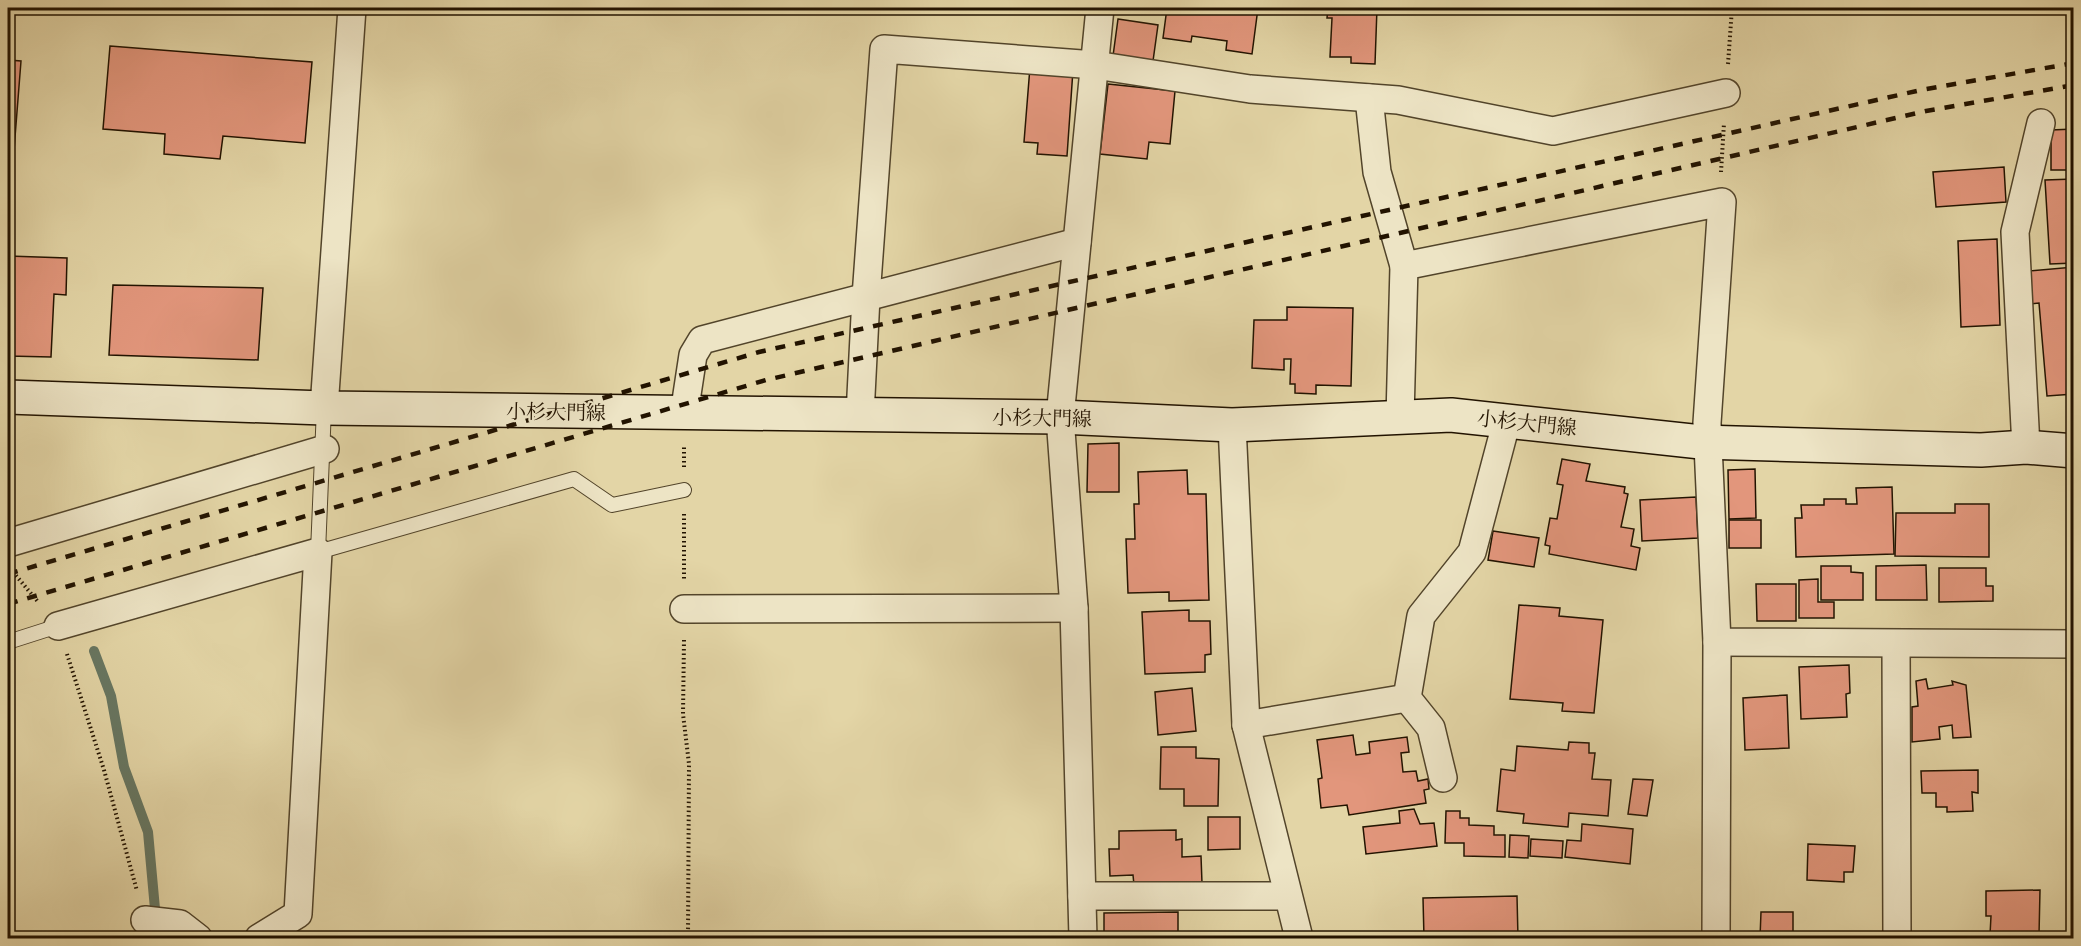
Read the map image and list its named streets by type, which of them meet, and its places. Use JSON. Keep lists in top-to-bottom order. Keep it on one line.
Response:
{"streets":{"main road":["小杉大門線"]}}
